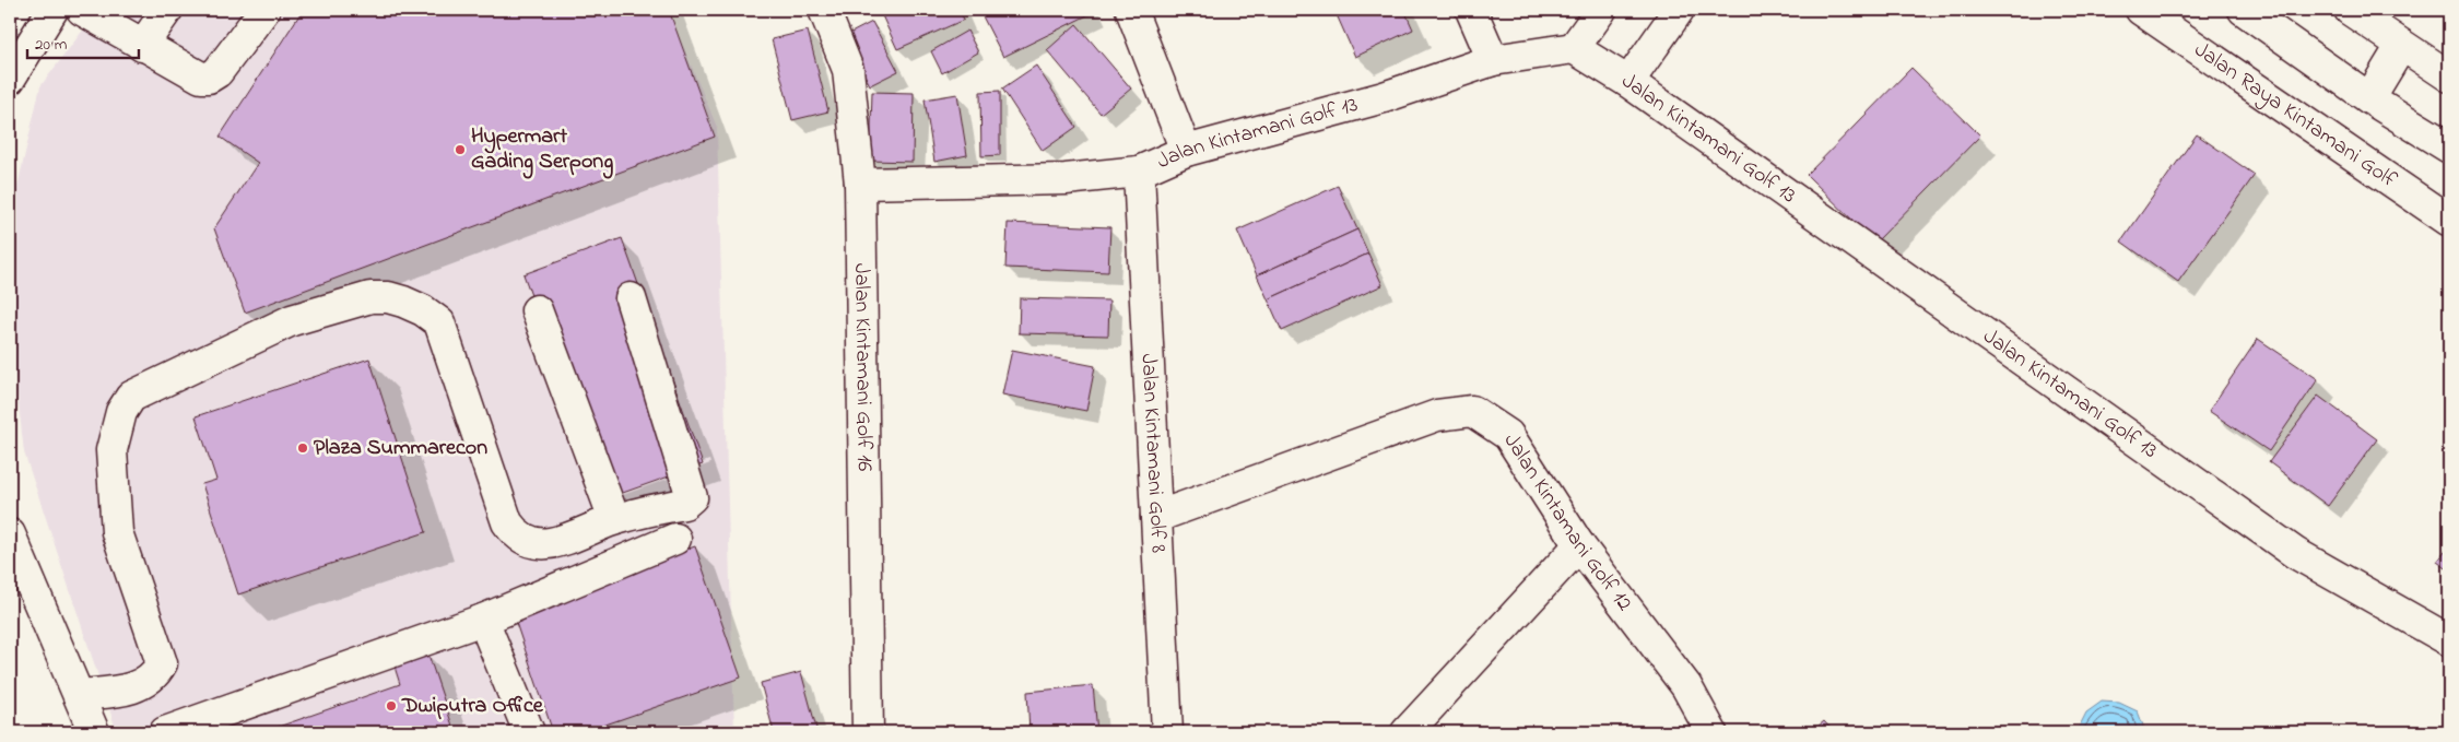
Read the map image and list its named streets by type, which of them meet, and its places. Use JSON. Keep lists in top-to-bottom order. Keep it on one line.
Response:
{"streets":{"street":["Jalan Raya Kintamani Golf","Jalan Kintamani Golf 13","Jalan Kintamani Golf 16","Jalan Kintamani Golf 8","Jalan Kintamani Golf 12"]},"crossings":[["Jalan Kintamani Golf 13","Jalan Kintamani Golf 16"],["Jalan Kintamani Golf 13","Jalan Kintamani Golf 8"],["Jalan Kintamani Golf 8","Jalan Kintamani Golf 12"]],"places":["Hypermart Gading Serpong","Plaza Summarecon","Dwiputra Office"],"scale_bar":"20 m"}
